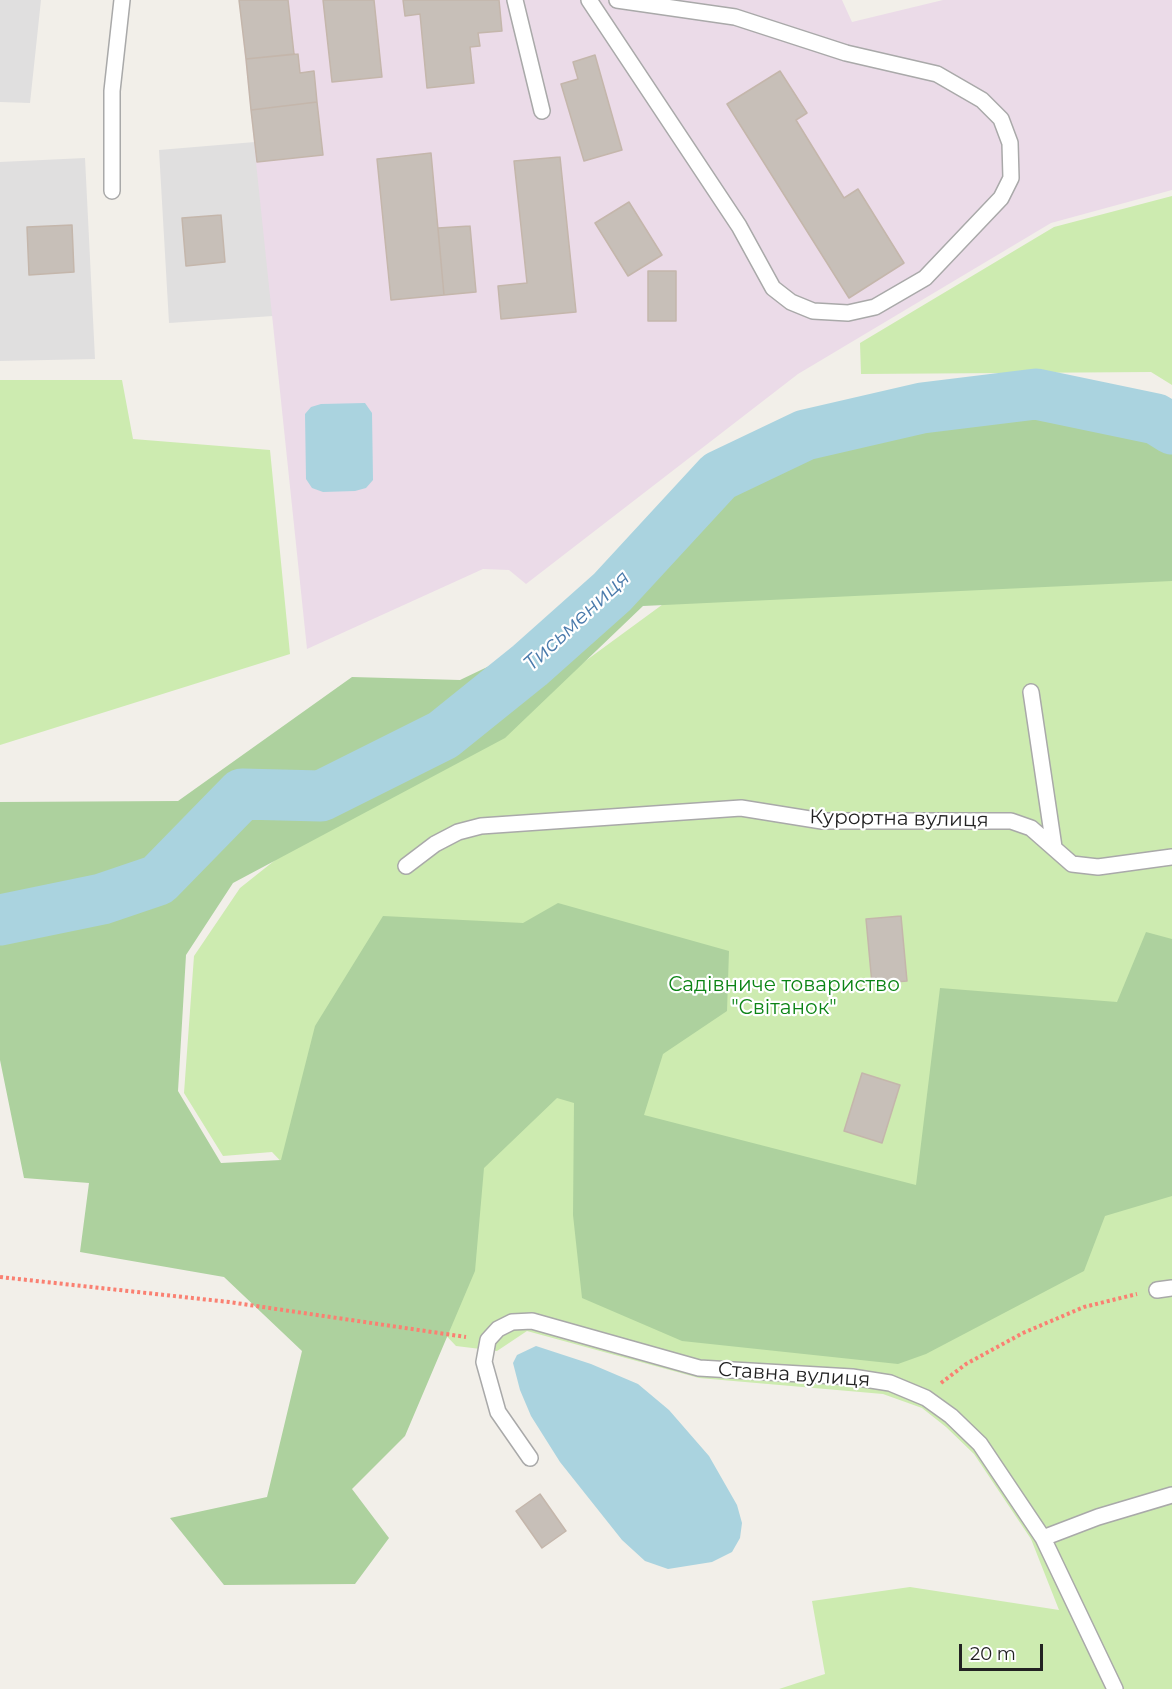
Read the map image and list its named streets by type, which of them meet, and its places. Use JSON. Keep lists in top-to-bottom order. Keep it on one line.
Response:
{"streets":{"lane":["Курортна вулиця","Ставна вулиця"]},"water":["Тисьмениця"],"parks":["Садівниче товариство \"Світанок\""],"scale_bar":"20 m"}
